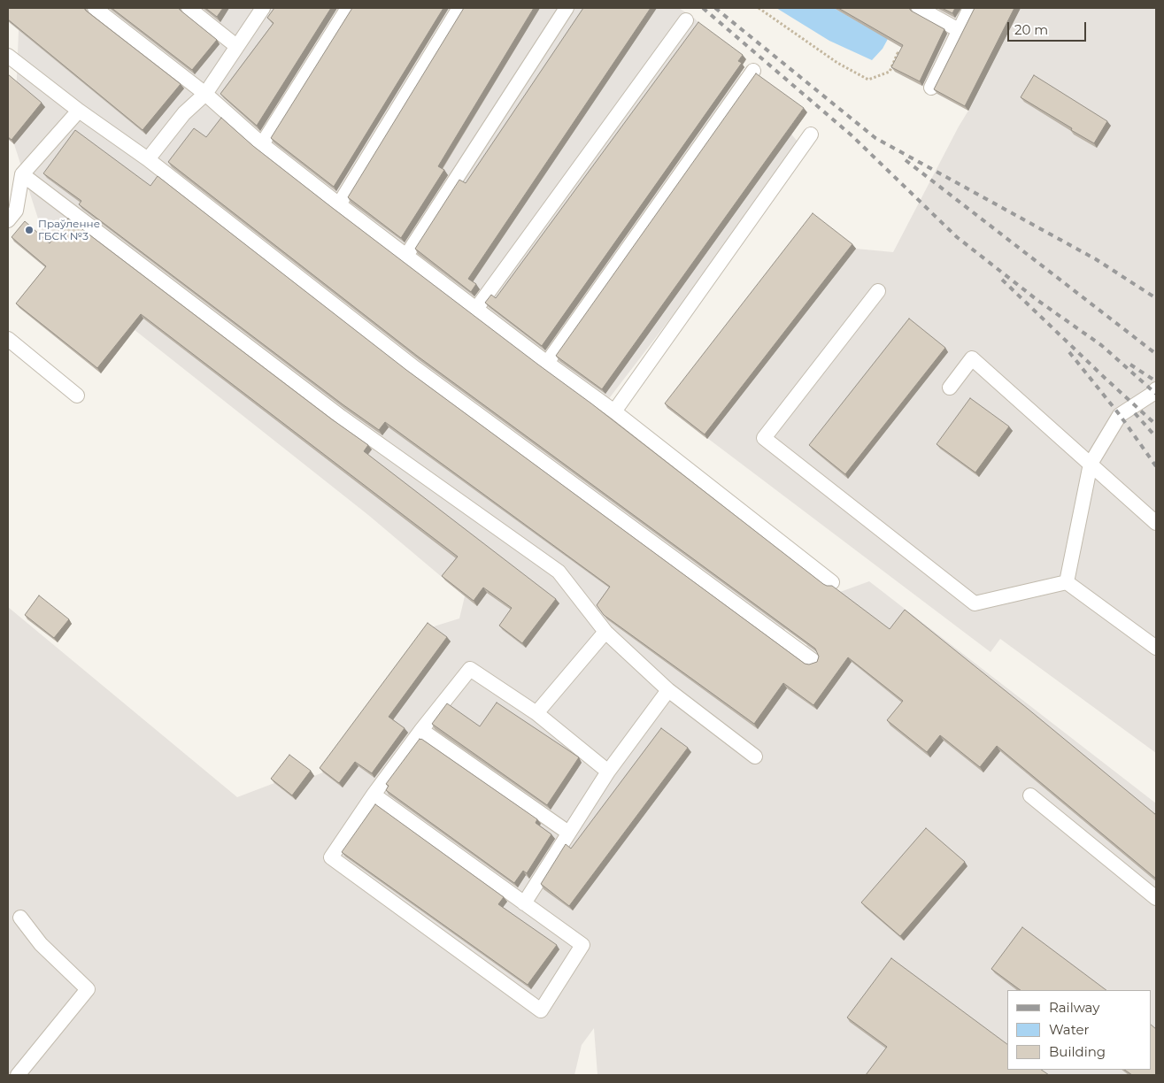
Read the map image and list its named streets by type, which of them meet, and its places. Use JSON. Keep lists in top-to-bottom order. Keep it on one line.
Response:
{"places":["Праўленне ГБСК №3"],"legend":["Railway","Water","Building"],"scale_bar":"20 m"}
